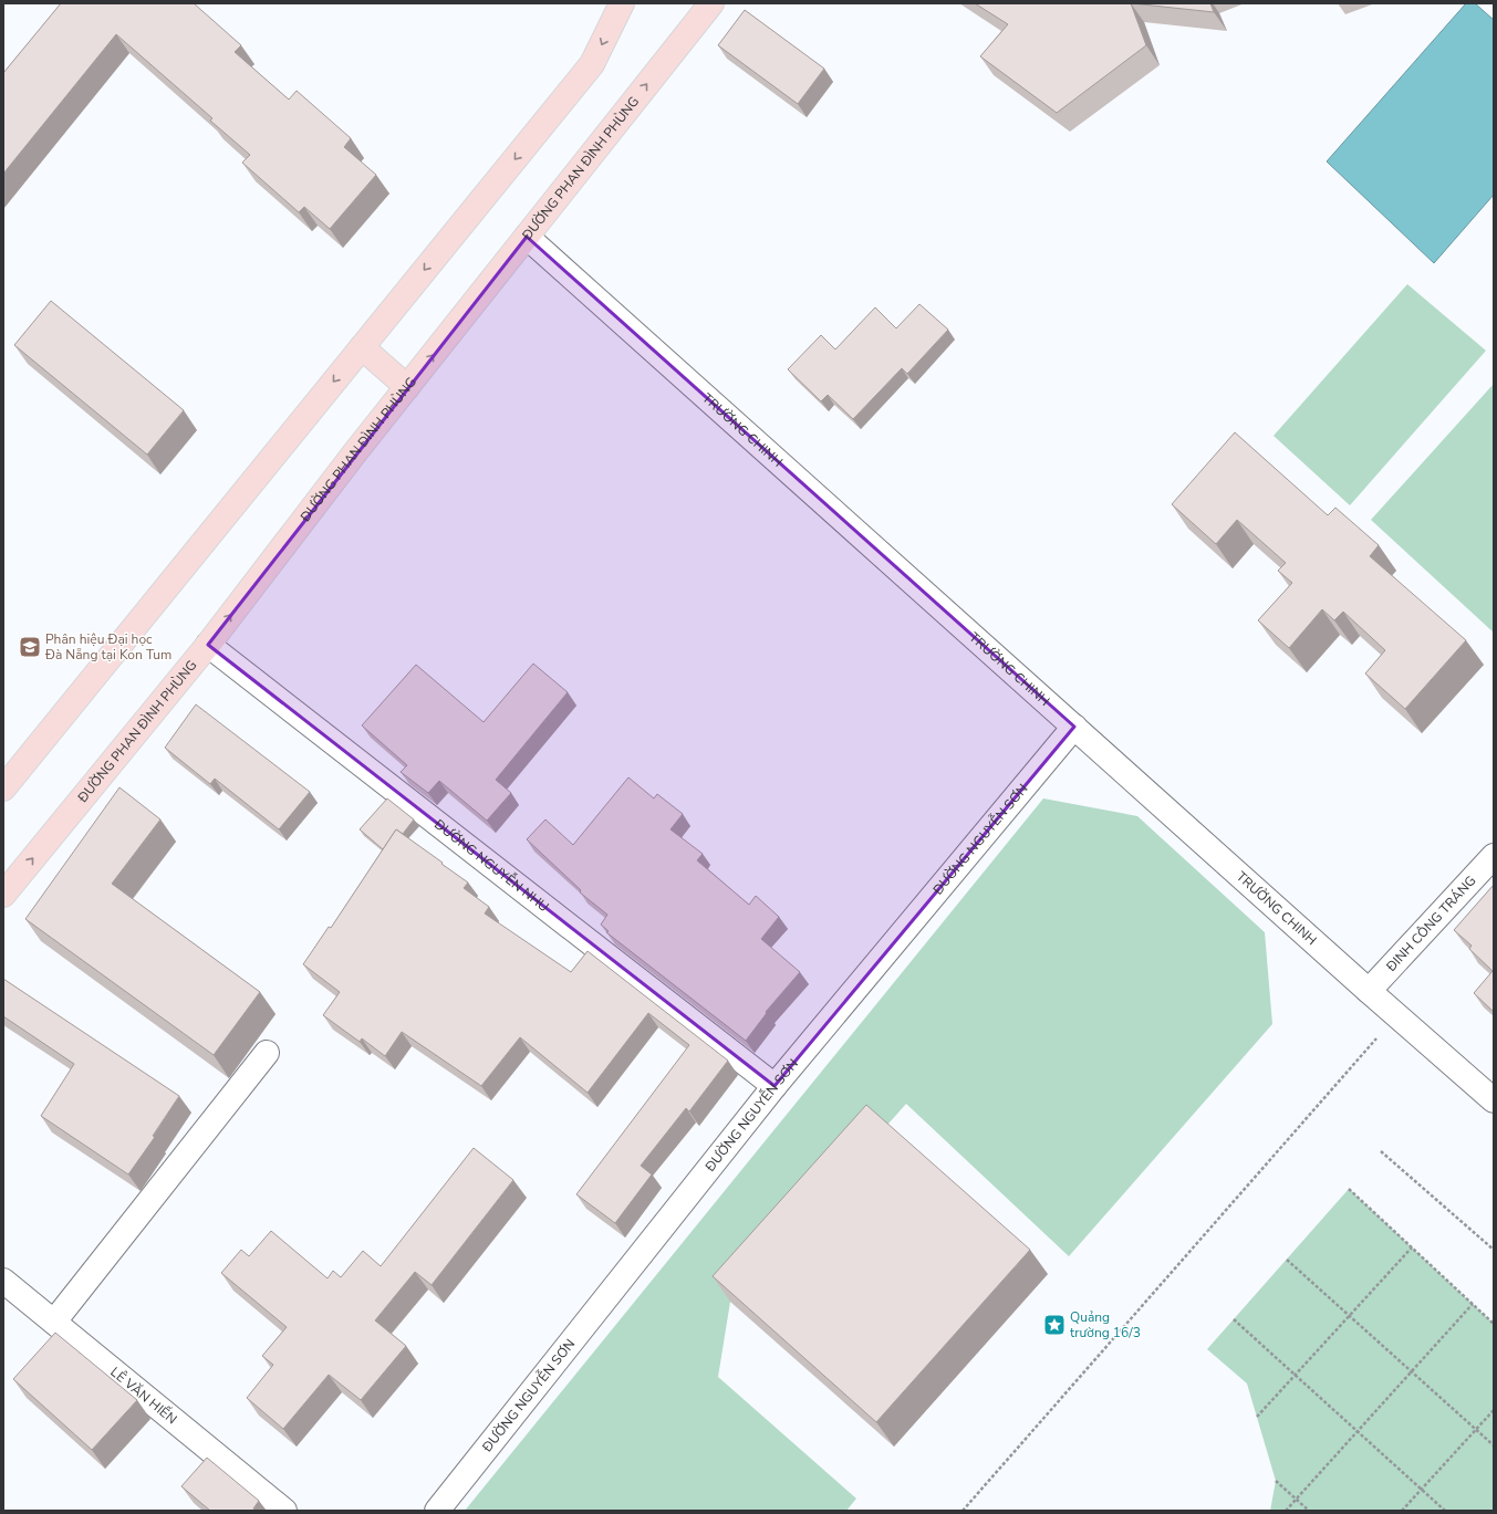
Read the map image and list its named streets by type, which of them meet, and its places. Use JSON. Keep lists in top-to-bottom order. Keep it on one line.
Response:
{"streets":{"main road":["ĐƯỜNG PHAN ĐÌNH PHÙNG"],"street":["TRƯỜNG CHINH","ĐƯỜNG NGUYỄN SƠN","ĐƯỜNG NGUYỄN NHU","ĐINH CÔNG TRÁNG","LÊ VĂN HIẾN"]},"crossings":[["ĐƯỜNG PHAN ĐÌNH PHÙNG","TRƯỜNG CHINH"],["ĐƯỜNG PHAN ĐÌNH PHÙNG","ĐƯỜNG NGUYỄN NHU"],["TRƯỜNG CHINH","ĐƯỜNG NGUYỄN SƠN"],["TRƯỜNG CHINH","ĐINH CÔNG TRÁNG"],["ĐƯỜNG NGUYỄN SƠN","ĐƯỜNG NGUYỄN NHU"]],"places":{"school or university":["Phân hiệu Đại học Đà Nẵng tại Kon Tum"],"place":["Quảng trường 16/3"]}}
